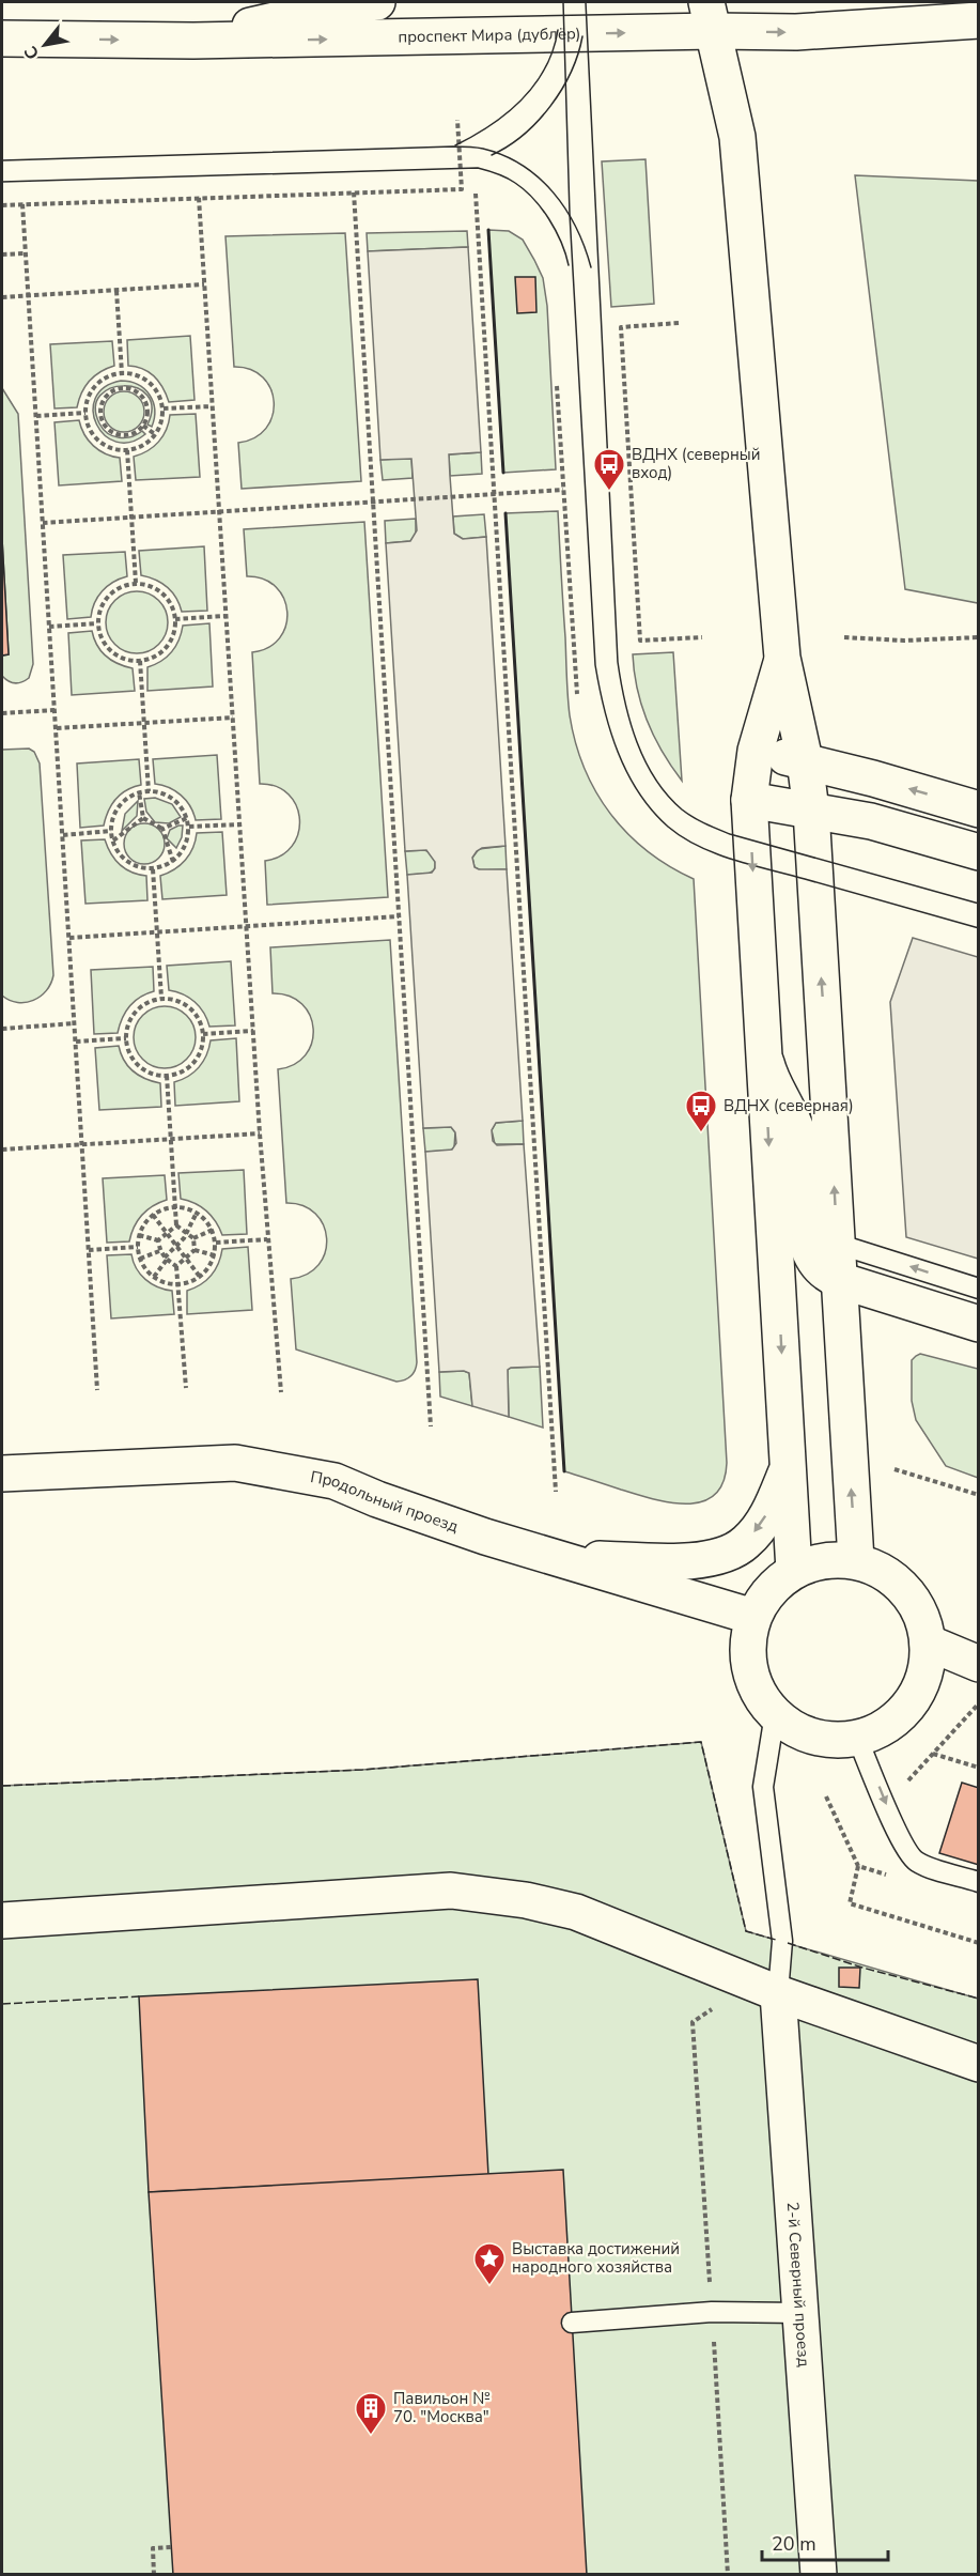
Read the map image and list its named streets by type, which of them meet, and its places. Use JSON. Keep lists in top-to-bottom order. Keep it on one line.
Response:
{"streets":{"main road":["проспект Мира (дублёр)","Продольный проезд","2-й Северный проезд"]},"one_way":["проспект Мира (дублёр)"],"places":{"bus stop":["ВДНХ (северный вход)","ВДНХ (северная)"],"place":["Выставка достижений народного хозяйства"],"building":["Павильон № 70. \"Москва\""]},"scale_bar":"20 m","north":"bottom left"}
